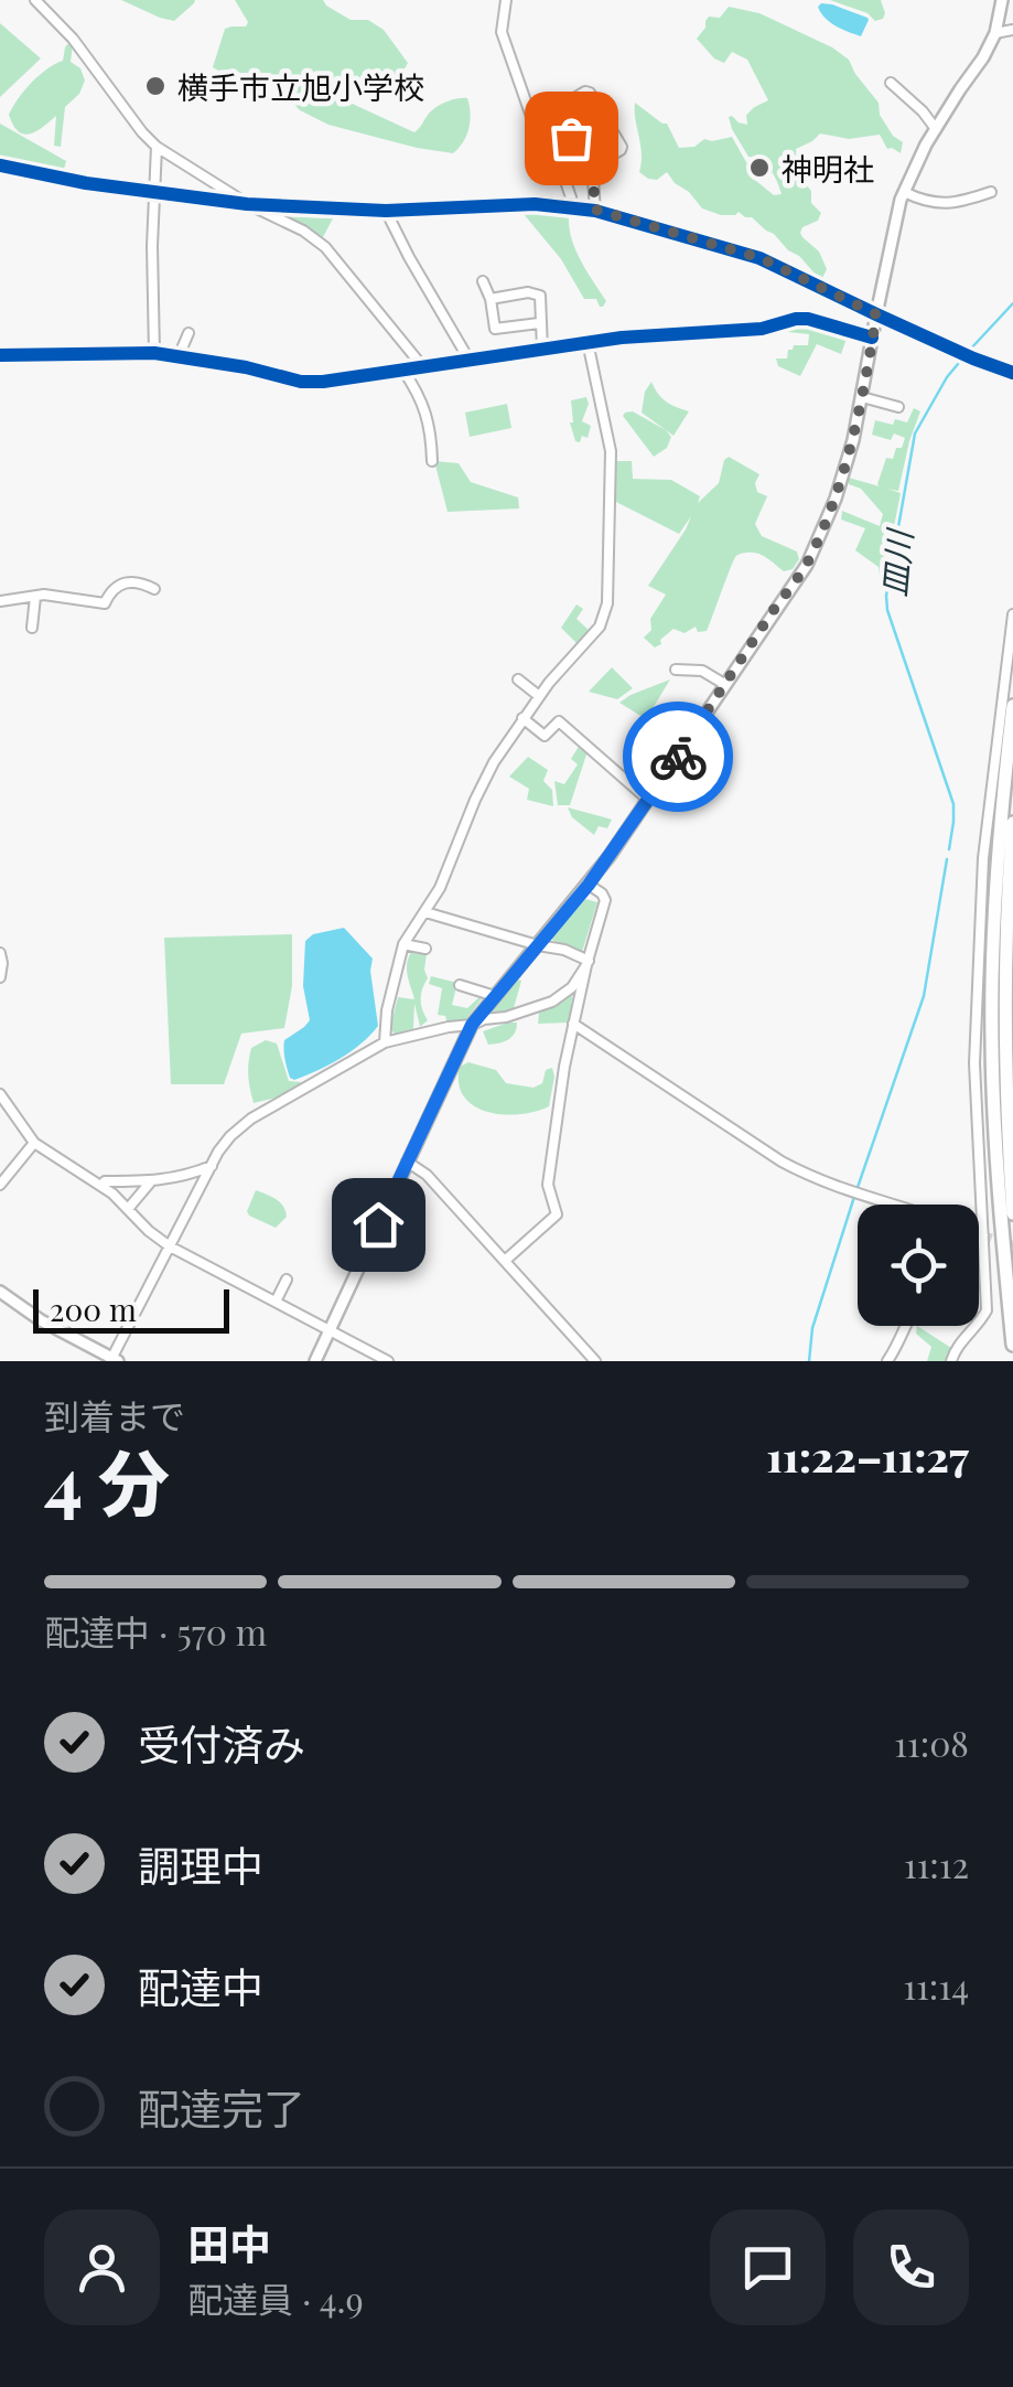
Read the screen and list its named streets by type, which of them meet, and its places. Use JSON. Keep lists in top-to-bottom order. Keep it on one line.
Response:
{"water":["皿川"],"places":["横手市立旭小学校","神明社"],"scale_bar":"200 m","page":{"scale":"200 m","heading":["4 分","到着まで","11:22–11:27"],"panel":["田中","配達員 · 4.9"],"bar":"配達中 · 570 m","list":[["受付済み","11:08"],["調理中","11:12"],["配達中","11:14"],"配達完了"]}}
